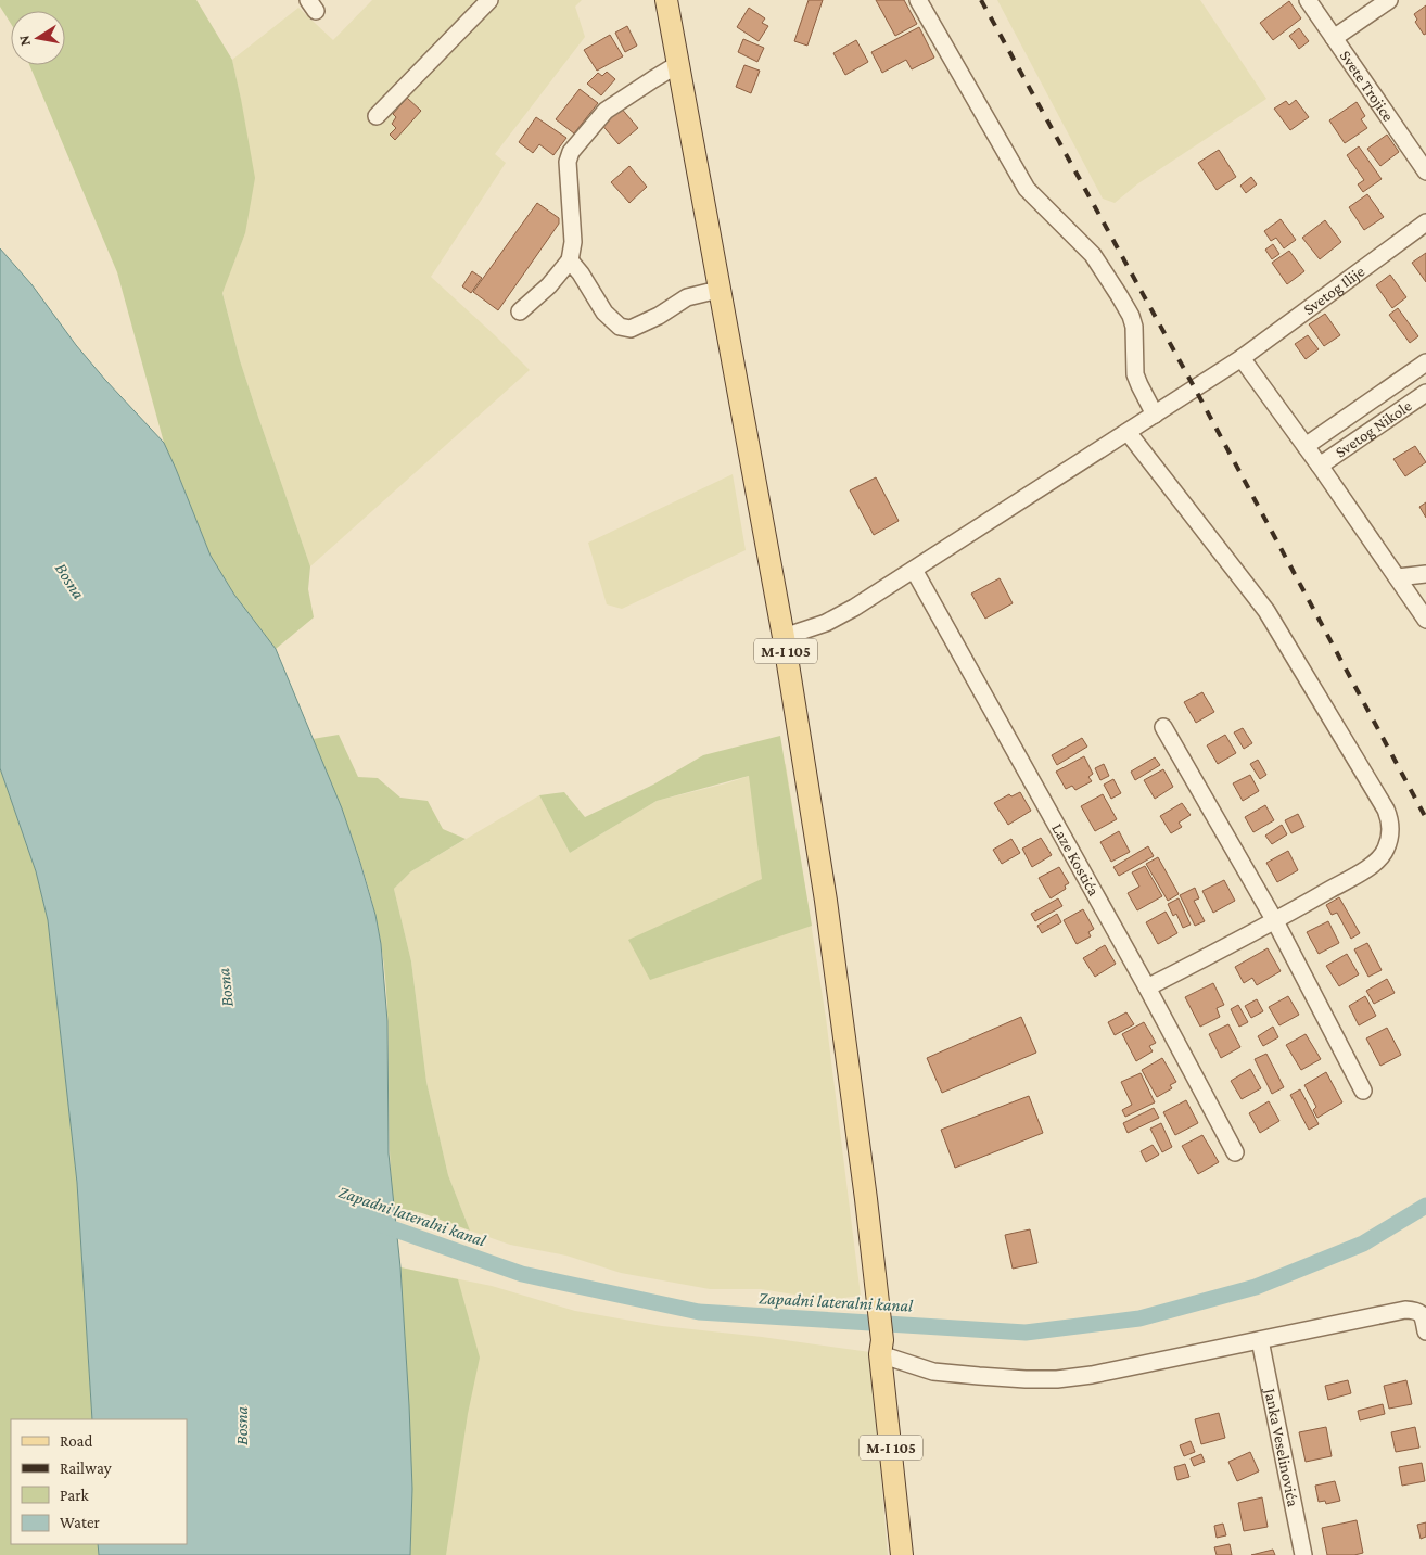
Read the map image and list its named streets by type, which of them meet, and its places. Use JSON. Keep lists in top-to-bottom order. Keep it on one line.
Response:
{"streets":{"main road":["M-I 105"],"street":["Svete Trojice","Svetog Ilije","Svetog Nikole","Laze Kostića","Janka Veselinovića"]},"crossings":[["Svetog Ilije","M-I 105"],["Svetog Ilije","Laze Kostića"]],"water":["Bosna","Zapadni lateralni kanal"],"legend":["Road","Railway","Park","Water"],"north":"left"}
